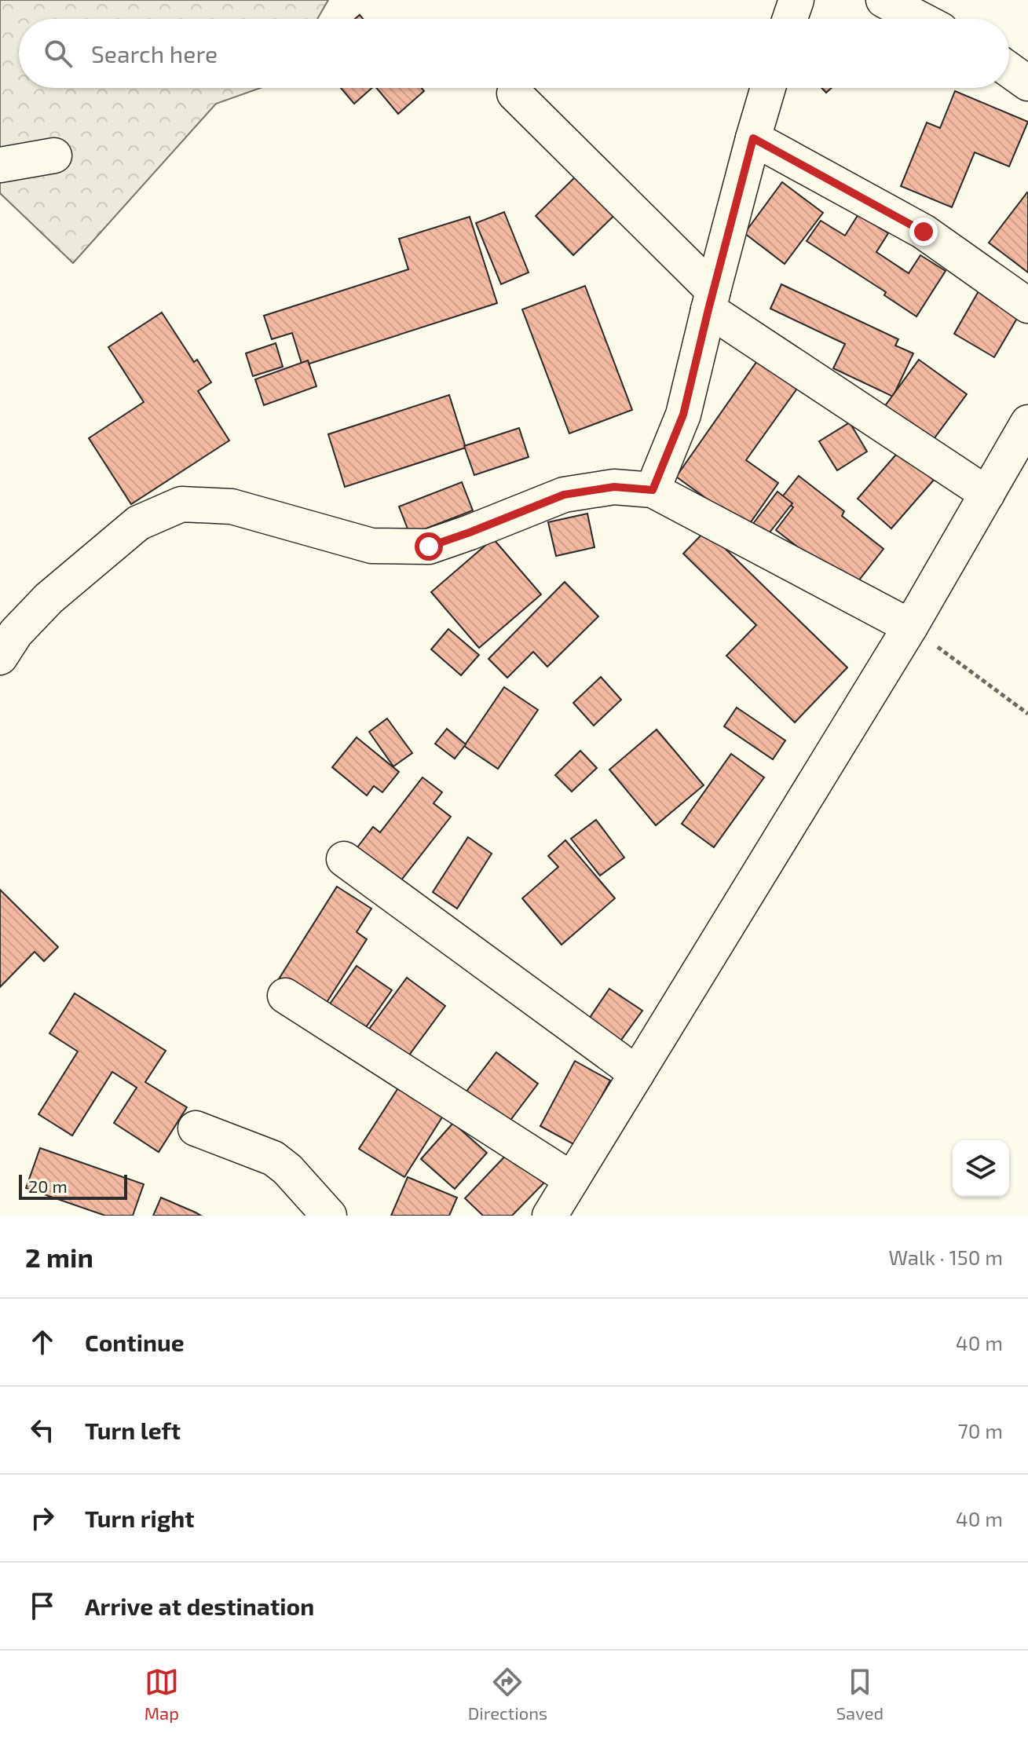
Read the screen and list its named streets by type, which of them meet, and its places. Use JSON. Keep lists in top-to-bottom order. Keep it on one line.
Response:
{"scale_bar":"20 m","page":{"search":"Search here","scale":"20 m","heading":["2 min","Walk · 150 m"],"list":[["Continue","40 m"],["Turn left","70 m"],["Turn right","40 m"],"Arrive at destination"],"nav":["Map","Directions","Saved"]}}
